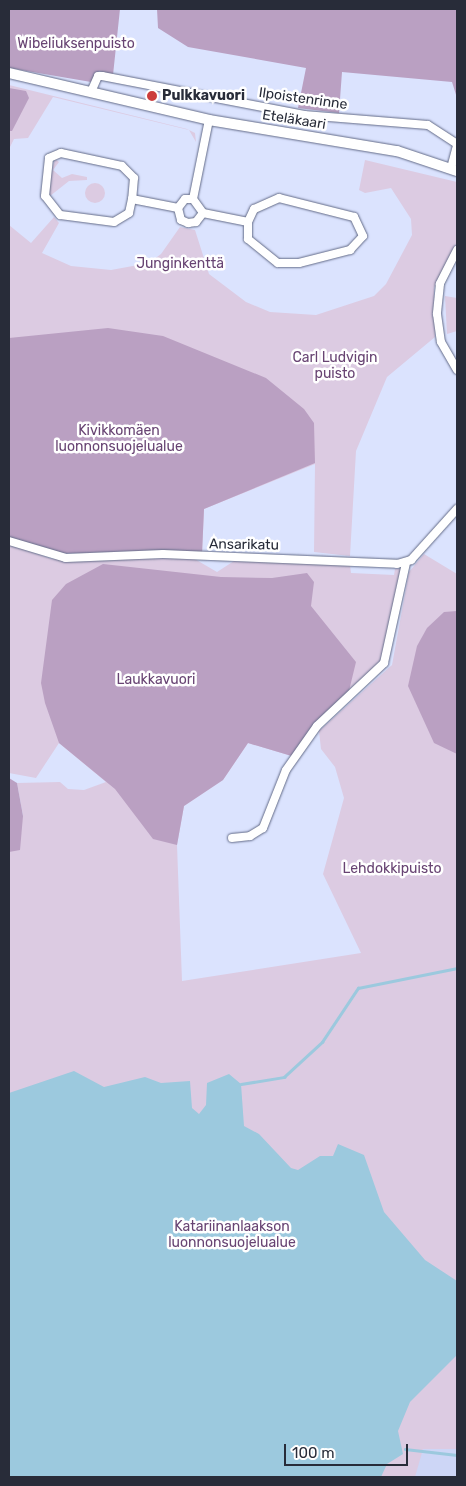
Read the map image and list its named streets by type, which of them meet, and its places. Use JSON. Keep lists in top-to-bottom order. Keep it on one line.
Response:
{"streets":{"main road":["Eteläkaari"],"street":["Ilpoistenrinne","Ansarikatu"]},"crossings":[["Ilpoistenrinne","Eteläkaari"]],"parks":["Wibeliuksenpuisto","Junginkenttä","Carl Ludvigin puisto","Kivikkomäen luonnonsuojelualue","Laukkavuori","Lehdokkipuisto","Katariinanlaakson luonnonsuojelualue"],"places":["Pulkkavuori"],"scale_bar":"100 m"}
